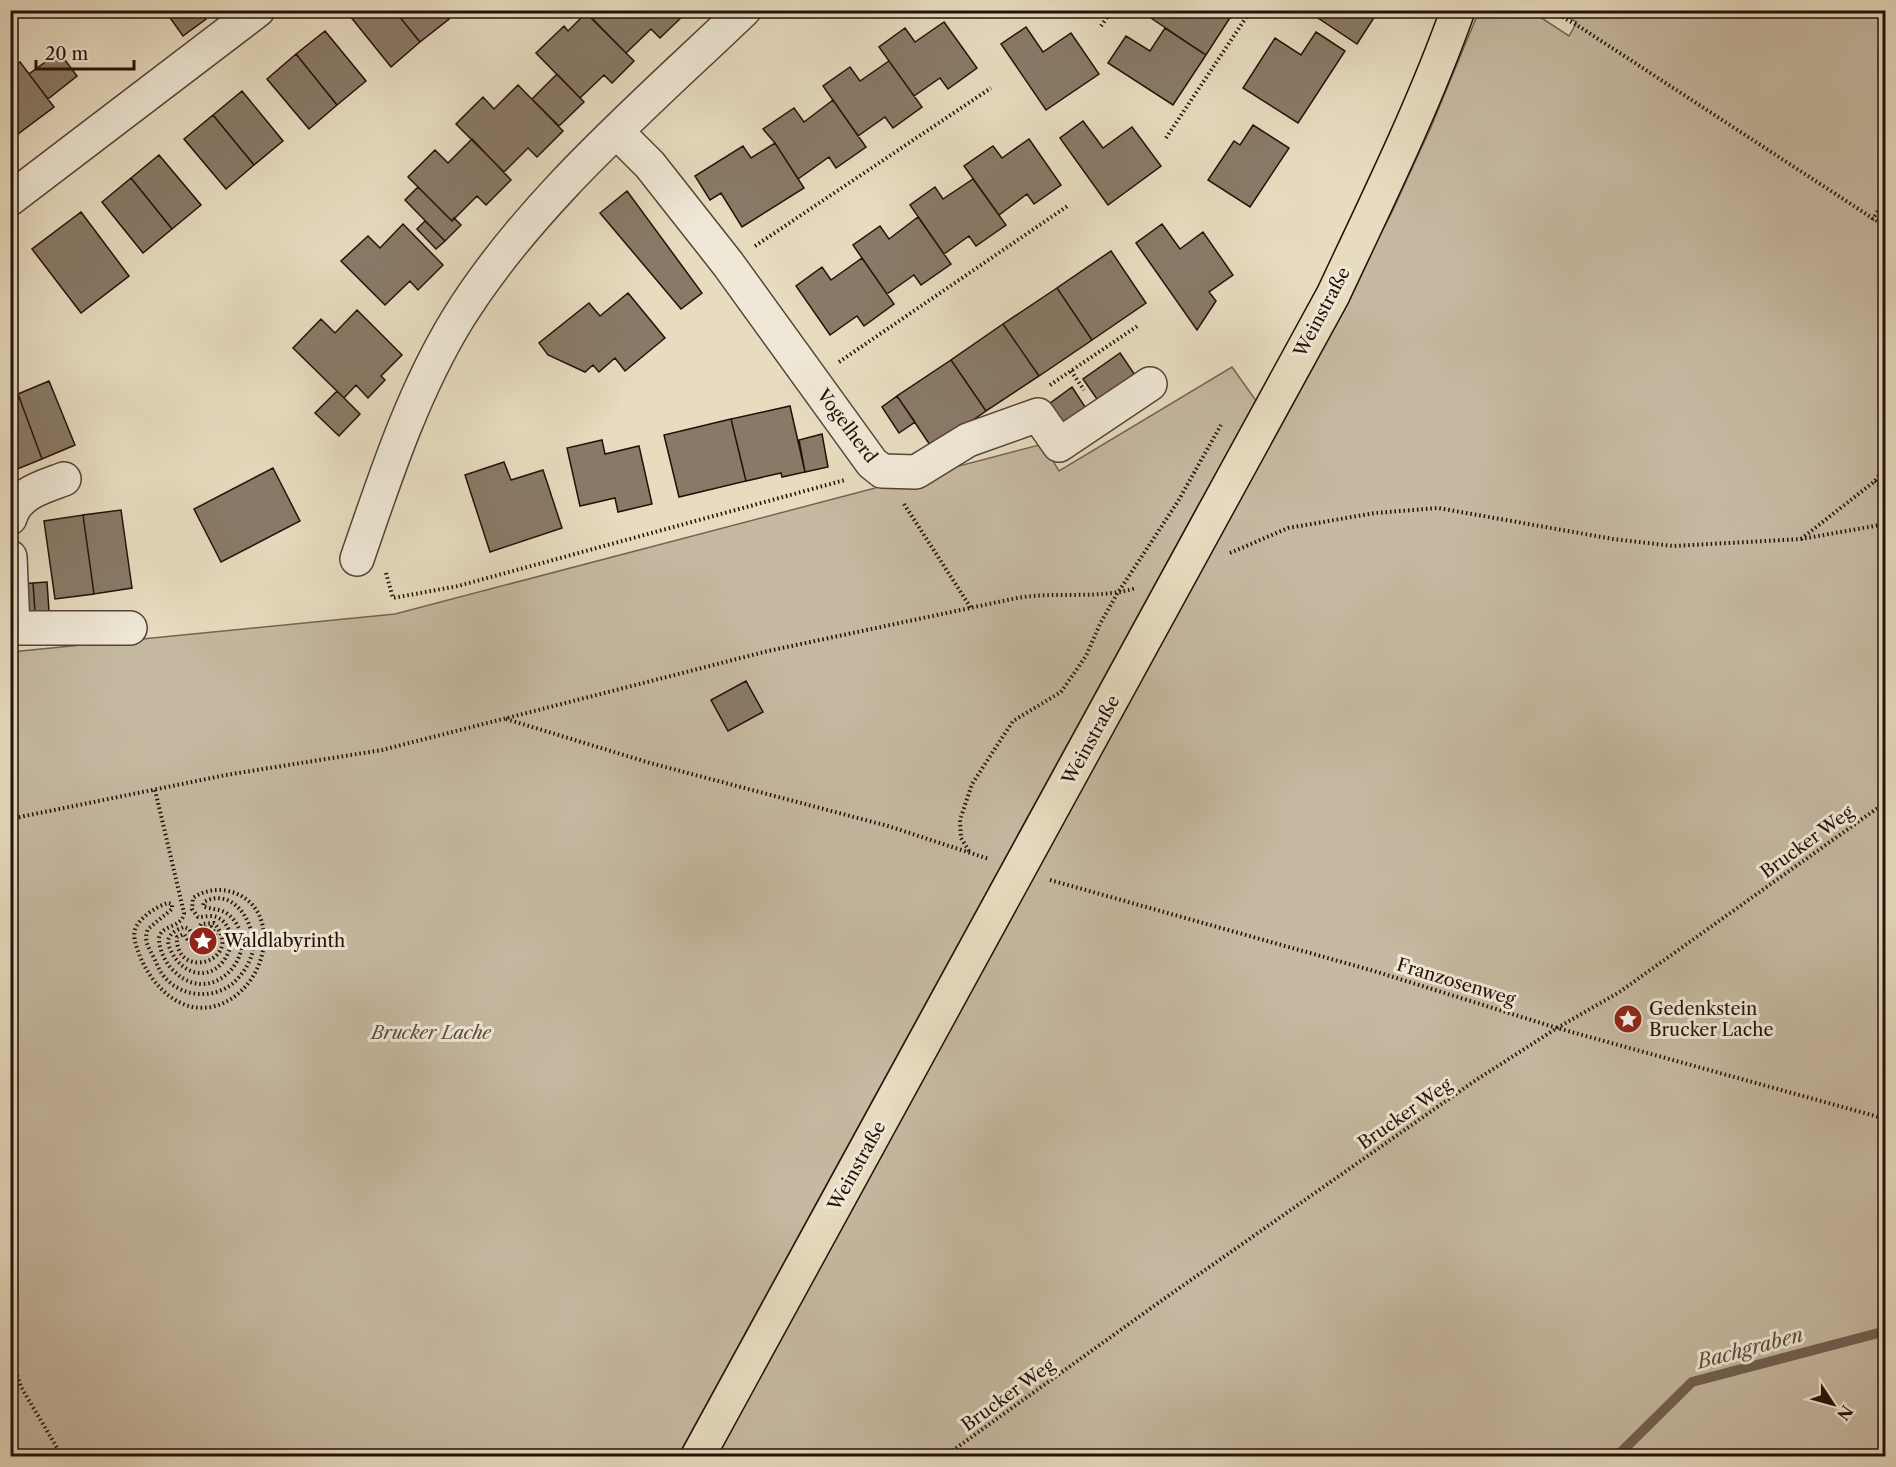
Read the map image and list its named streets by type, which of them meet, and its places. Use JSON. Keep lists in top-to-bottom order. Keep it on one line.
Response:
{"streets":{"main road":["Weinstraße"],"street":["Vogelherd"],"path":["Brucker Weg","Franzosenweg"]},"crossings":[["Weinstraße","Franzosenweg"],["Brucker Weg","Franzosenweg"]],"water":["Bachgraben"],"parks":["Brucker Lache"],"places":{"place":["Waldlabyrinth","Gedenkstein Brucker Lache"]},"scale_bar":"20 m","north":"bottom right"}
